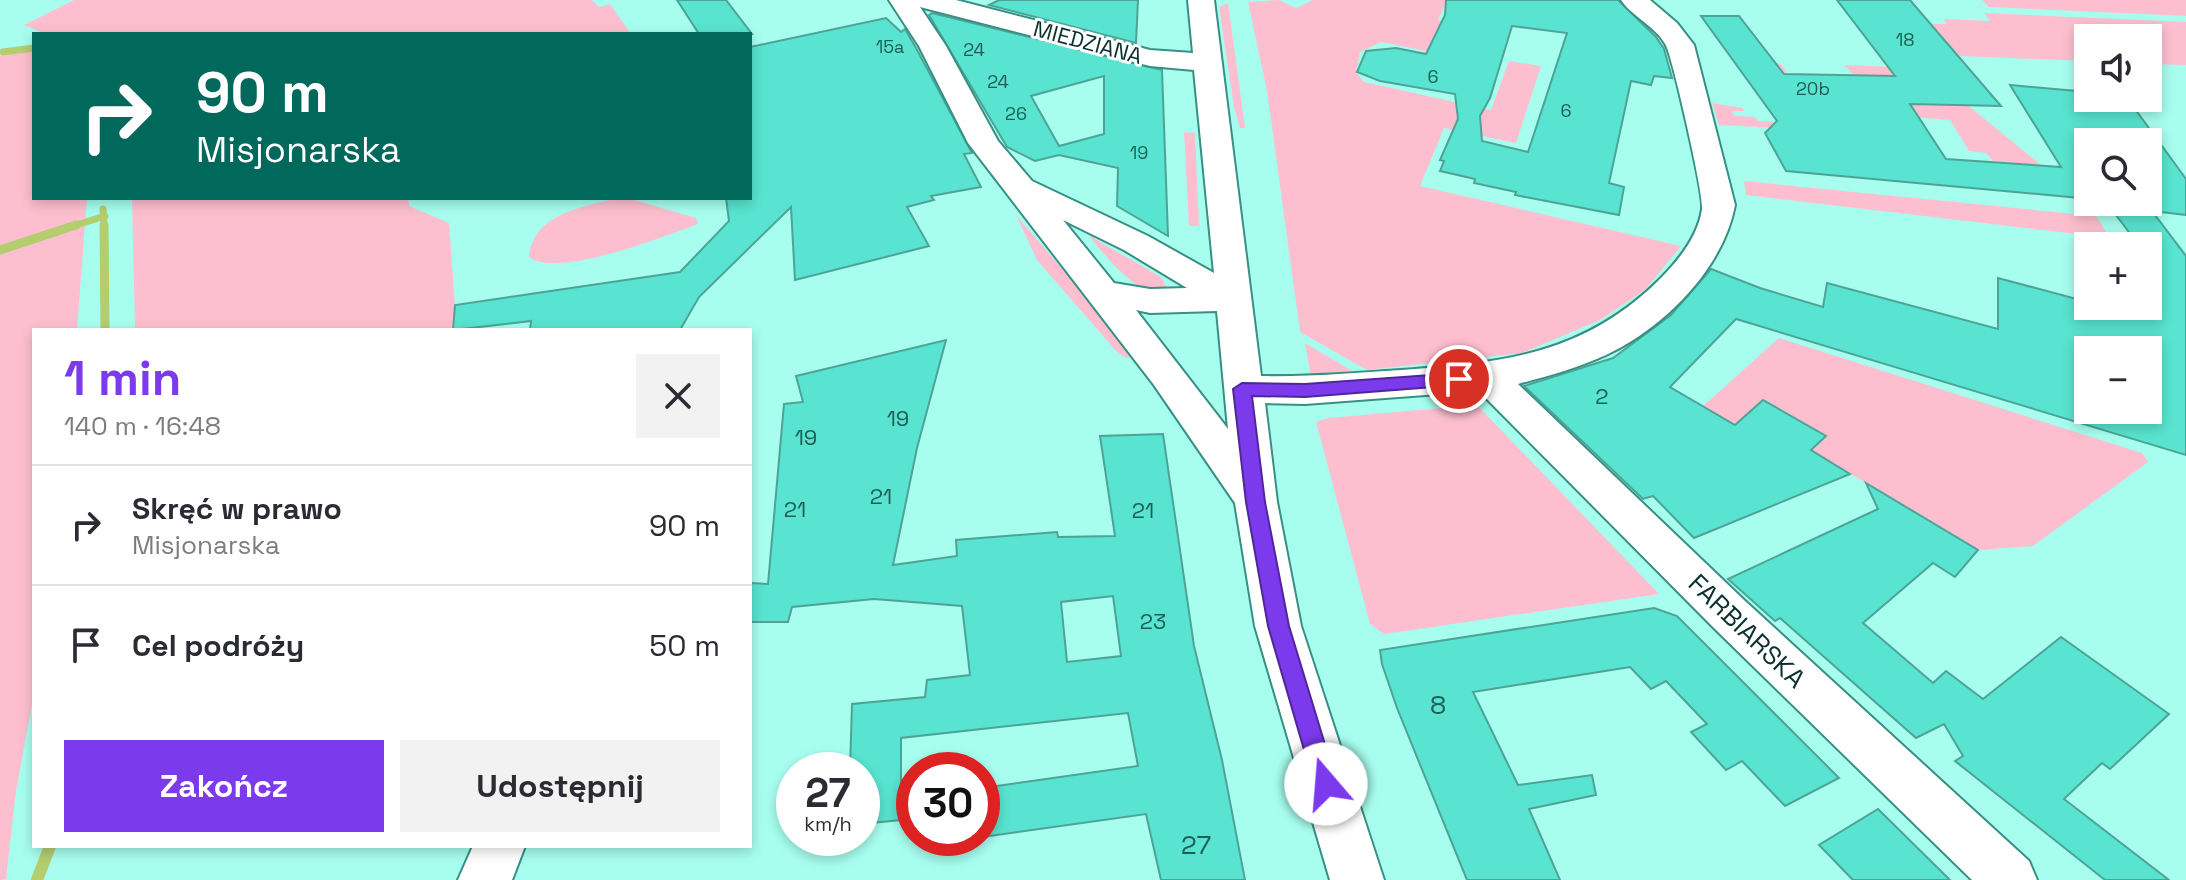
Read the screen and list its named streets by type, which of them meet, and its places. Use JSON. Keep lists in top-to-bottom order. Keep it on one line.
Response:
{"streets":{"street":["MIEDZIANA","FARBIARSKA"]},"house_numbers":["18","15a","24","6","24","20b","6","26","19","2","19","19","21","21","21","23","8","27"],"page":{"map_buttons":["+","−"],"turn":["90 m","Misjonarska"],"heading":["1 min","140 m · 16:48"],"list":[{"name":"Skręć w prawo","note":"Misjonarska","value":"90 m"},{"name":"Cel podróży","value":"50 m"}],"buttons":["Zakończ","Udostępnij"],"speed":"27 km/h","limit":"30"}}
